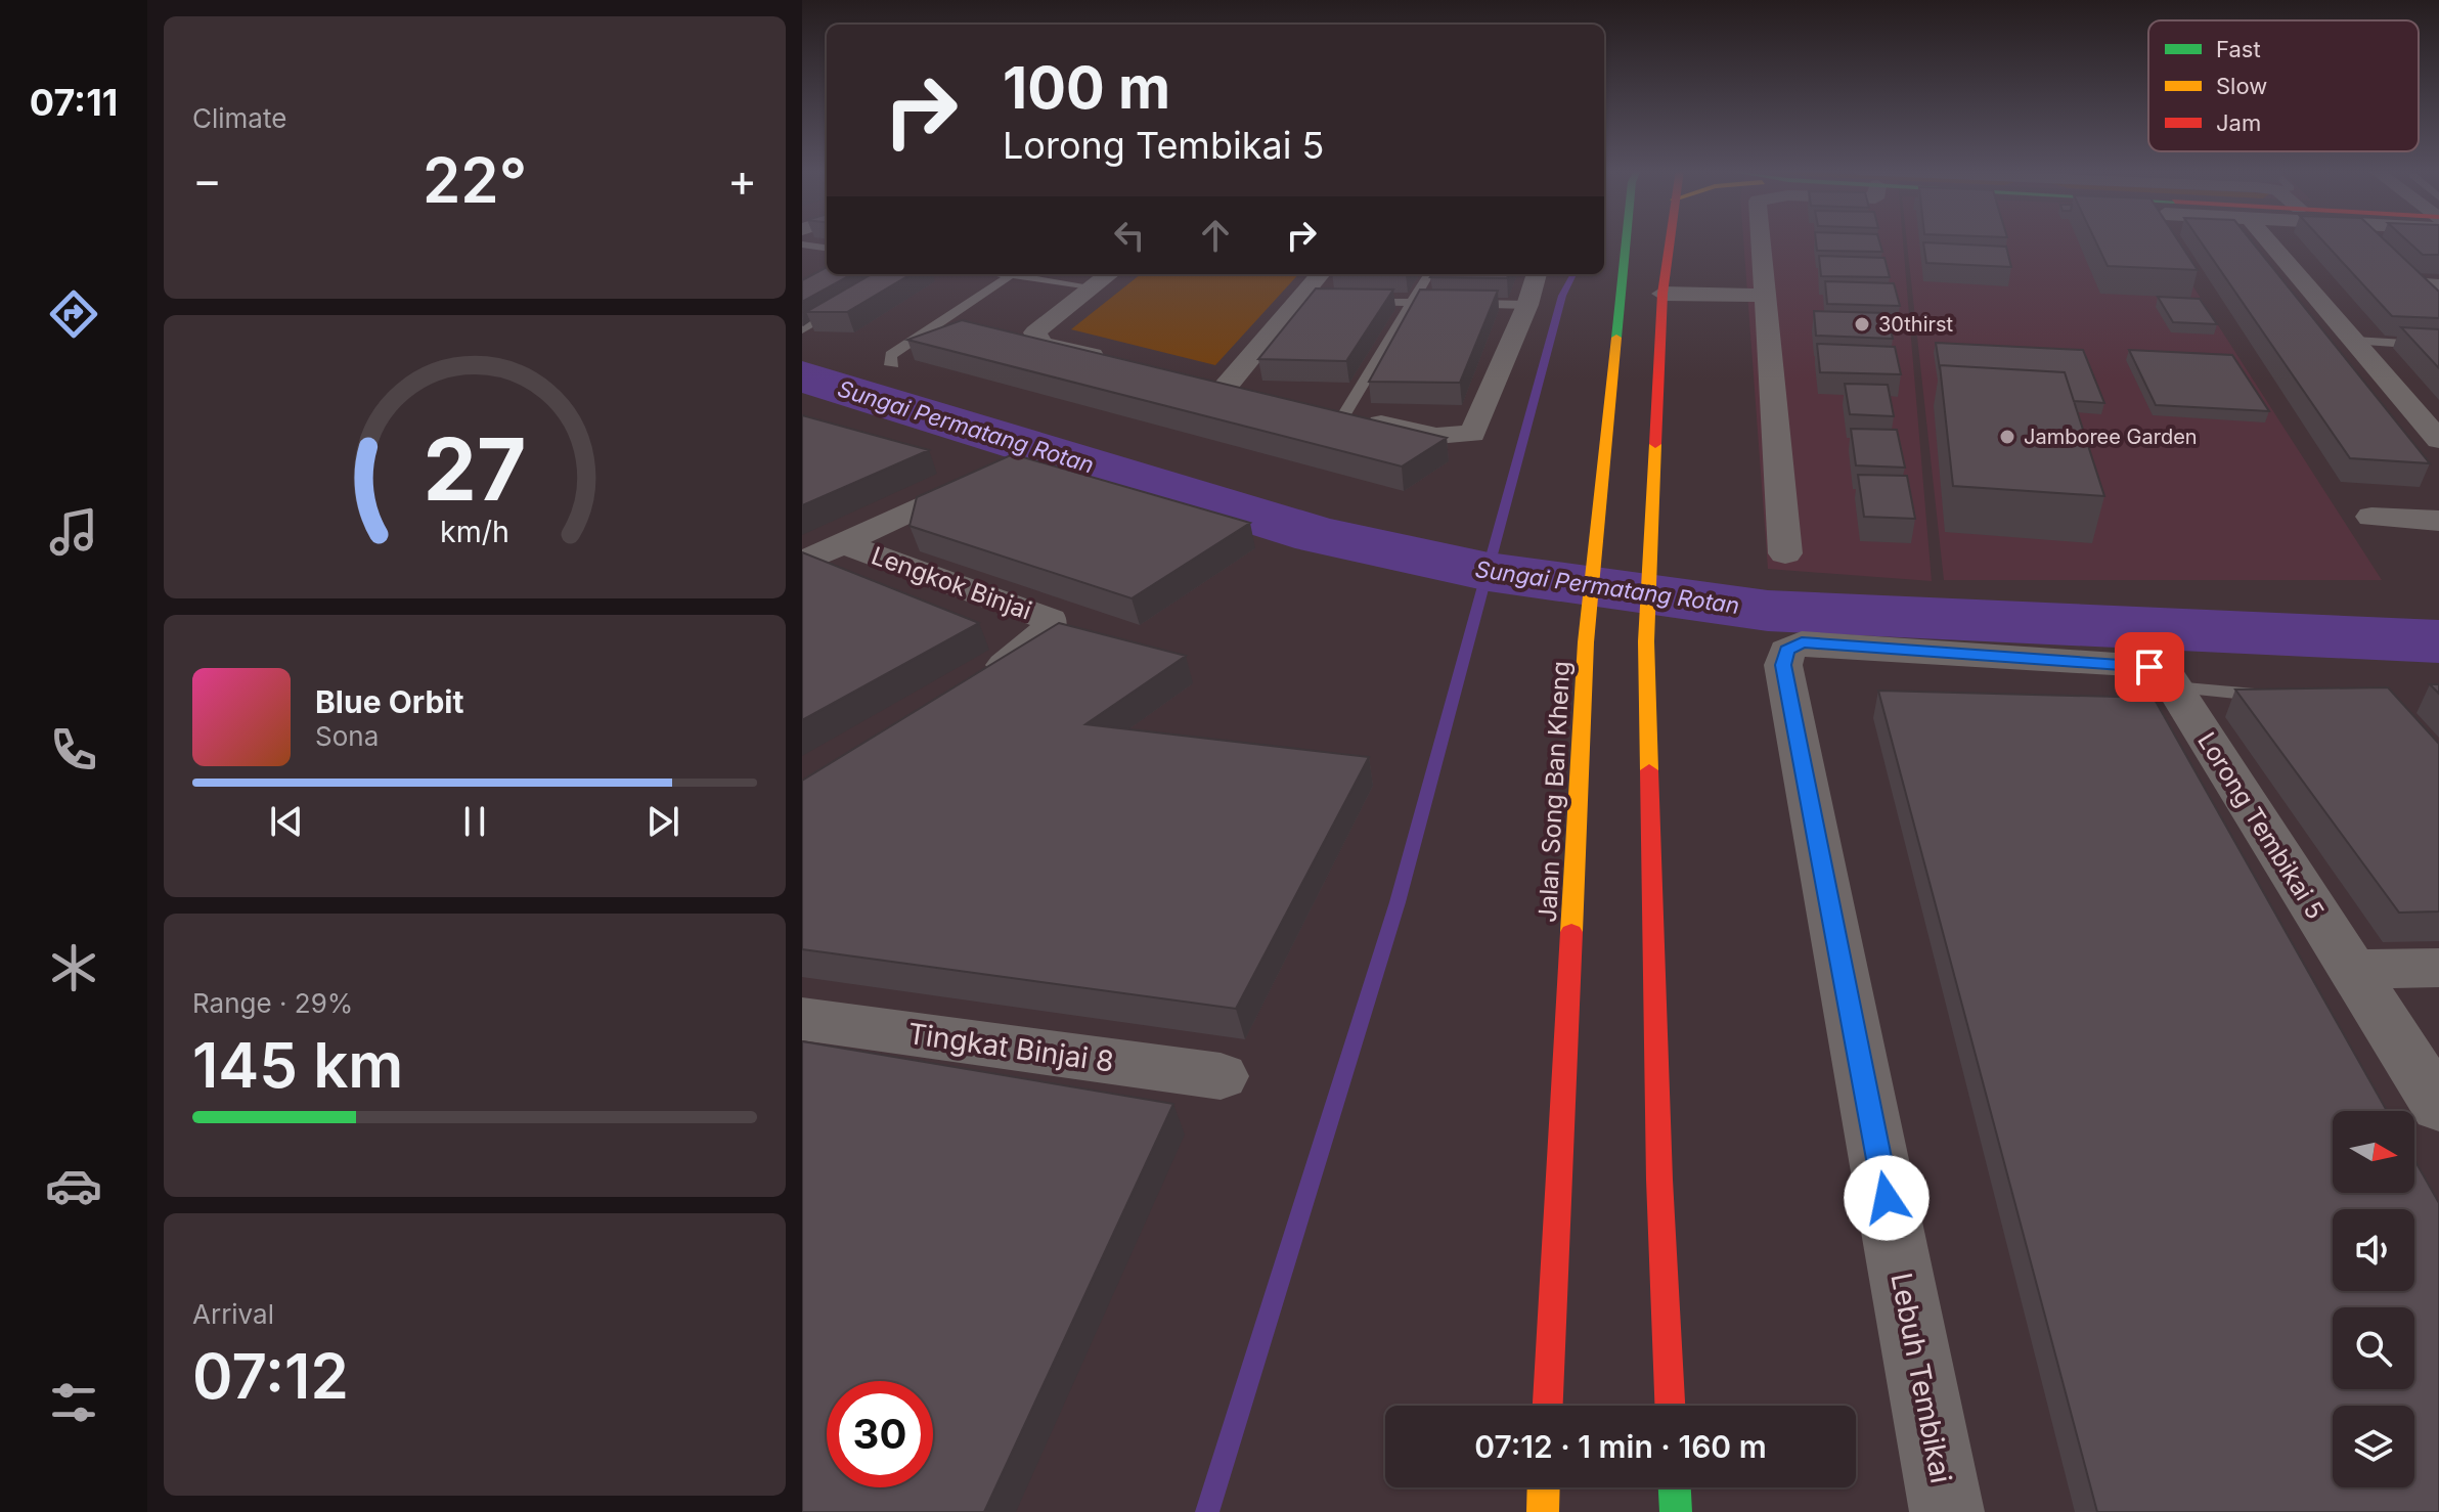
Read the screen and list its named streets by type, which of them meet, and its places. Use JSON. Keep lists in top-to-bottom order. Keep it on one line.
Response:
{"streets":{"main road":["Jalan Song Ban Kheng"],"street":["Lengkok Binjai","Lorong Tembikai 5","Tingkat Binjai 8","Lebuh Tembikai"]},"crossings":[["Lorong Tembikai 5","Lebuh Tembikai"]],"water":["Sungai Permatang Rotan"],"places":["30thirst","Jamboree Garden"],"legend":["Fast","Slow","Jam"],"north":"right","page":{"tabs":"07:11","tile":["Climate",["Range · 29%","145 km"],["Arrival","07:12"]],"turn":["100 m","Lorong Tembikai 5"],"heat":["−","22°","+"],"song":["Blue Orbit","Sona"],"limit":"30","trip":"07:12 · 1 min · 160 m","gauge":["27","km/h"]}}
